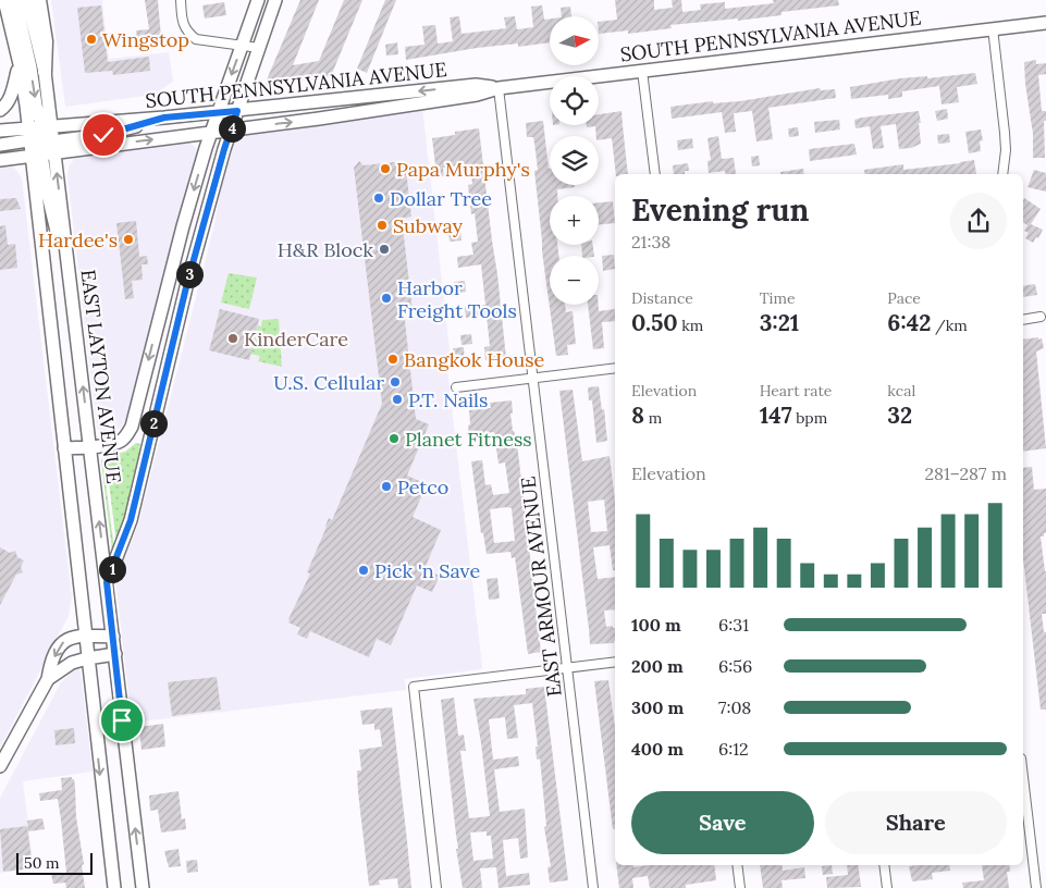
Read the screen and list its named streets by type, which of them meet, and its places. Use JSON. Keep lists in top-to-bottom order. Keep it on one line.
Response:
{"streets":{"street":["SOUTH PENNSYLVANIA AVENUE","EAST LAYTON AVENUE","EAST ARMOUR AVENUE"]},"crossings":[["SOUTH PENNSYLVANIA AVENUE","EAST LAYTON AVENUE"],["SOUTH PENNSYLVANIA AVENUE","EAST ARMOUR AVENUE"]],"places":["Wingstop","Papa Murphy's","Dollar Tree","Subway","Hardee's","H&R Block","Harbor Freight Tools","KinderCare","Bangkok House","U.S. Cellular","P.T. Nails","Planet Fitness","Petco","Pick 'n Save"],"scale_bar":"50 m","north":"right","page":{"map_buttons":["+","−"],"pins":["4","3","2","1"],"heading":["Evening run","21:38"],"stats":[["Distance","0.50 km"],["Time","3:21"],["Pace","6:42 /km"],["Elevation","8 m"],["Heart rate","147 bpm"],["kcal","32"]],"chart":["Elevation","281–287 m"],"list":[{"name":"100 m","note":"6:31"},{"name":"200 m","note":"6:56"},{"name":"300 m","note":"7:08"},{"name":"400 m","note":"6:12"}],"buttons":["Save","Share"],"scale":"50 m"}}
